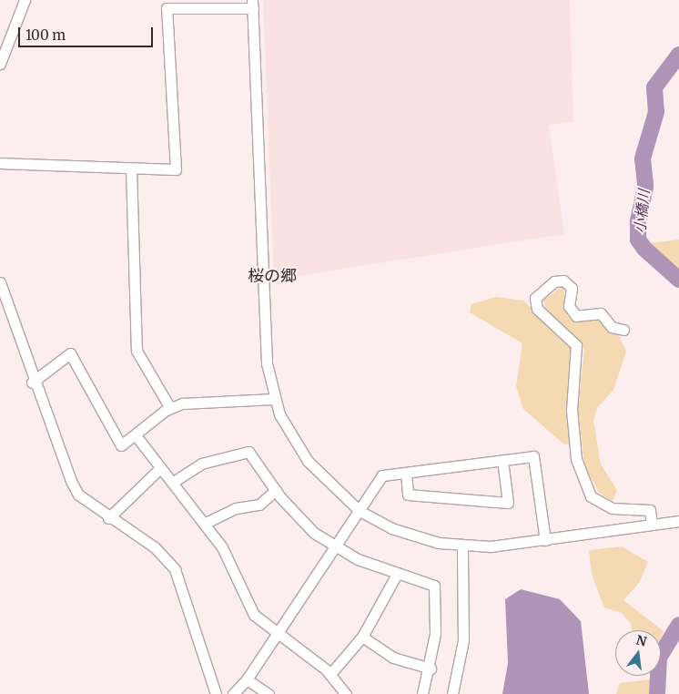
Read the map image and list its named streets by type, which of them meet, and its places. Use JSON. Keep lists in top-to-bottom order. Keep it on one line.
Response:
{"districts":["桜の郷"],"water":["小橋川"],"scale_bar":"100 m","north":"top"}
